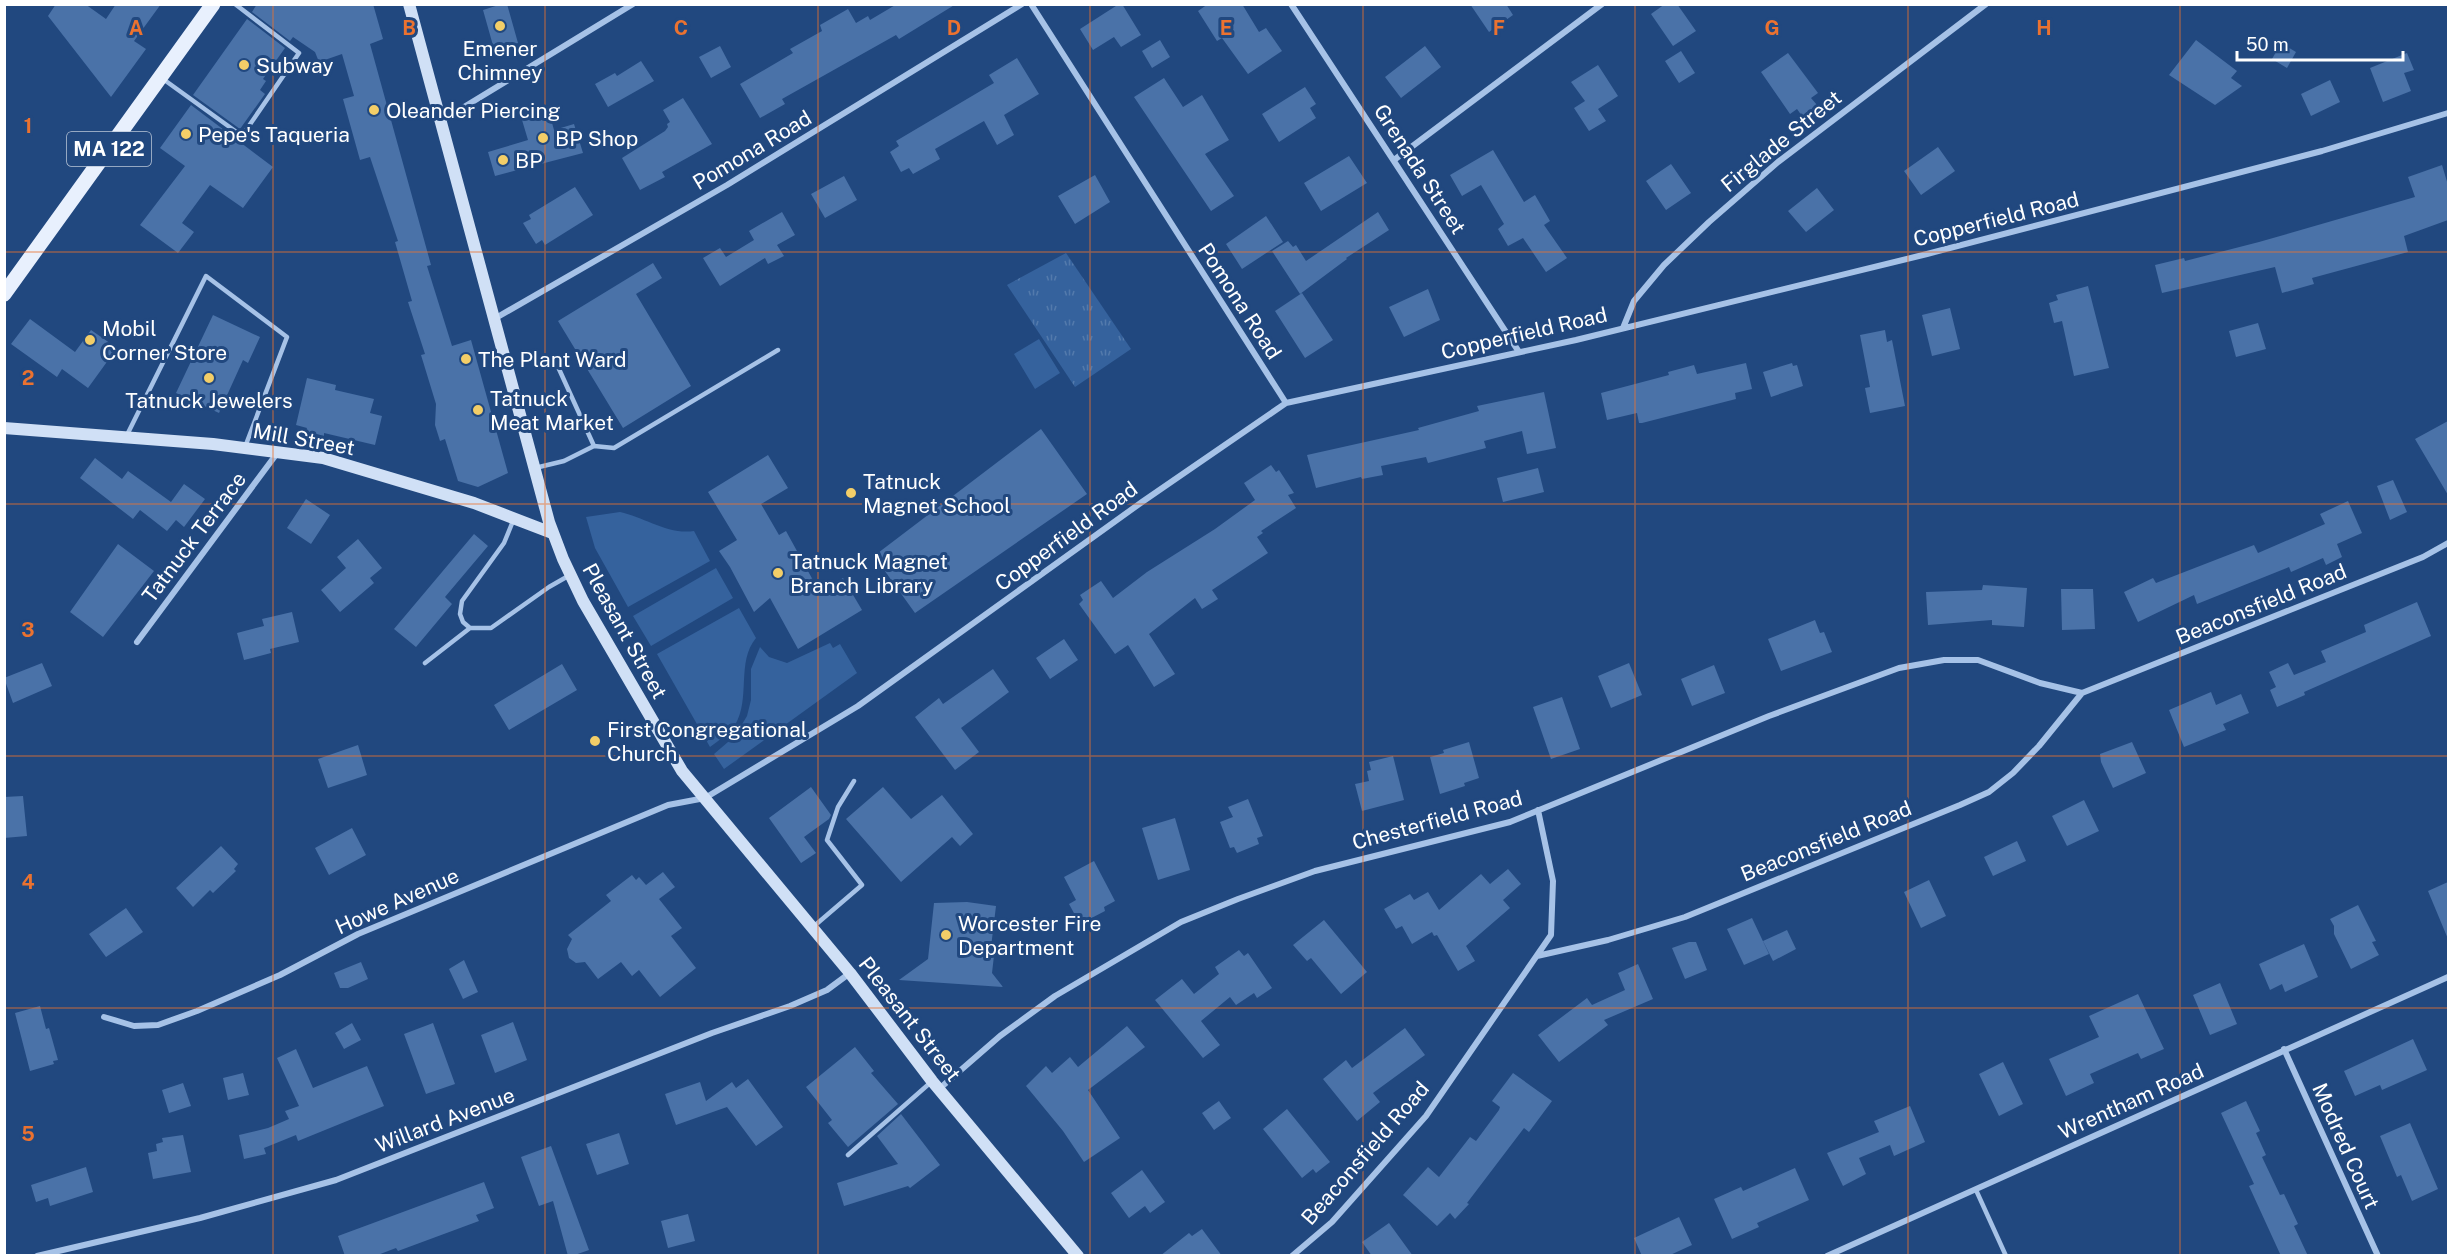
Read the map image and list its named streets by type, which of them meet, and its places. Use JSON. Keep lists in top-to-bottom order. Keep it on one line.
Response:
{"streets":{"main road":["MA 122","Mill Street","Pleasant Street"],"street":["Firglade Street","Pomona Road","Grenada Street","Copperfield Road","Tatnuck Terrace","Beaconsfield Road","Chesterfield Road","Howe Avenue","Wrentham Road","Willard Avenue","Modred Court"]},"crossings":[["Firglade Street","Copperfield Road"],["Pomona Road","Copperfield Road"],["Pomona Road","Pleasant Street"],["Grenada Street","Copperfield Road"],["Copperfield Road","Pleasant Street"],["Copperfield Road","Howe Avenue"],["Mill Street","Tatnuck Terrace"],["Mill Street","Pleasant Street"],["Beaconsfield Road","Chesterfield Road"],["Pleasant Street","Chesterfield Road"],["Pleasant Street","Howe Avenue"],["Pleasant Street","Willard Avenue"],["Wrentham Road","Modred Court"]],"places":["Emener Chimney","Subway","Oleander Piercing","Pepe's Taqueria","BP Shop","BP","Mobil Corner Store","The Plant Ward","Tatnuck Jewelers","Tatnuck Meat Market","Tatnuck Magnet School","Tatnuck Magnet Branch Library","First Congregational Church","Worcester Fire Department"],"scale_bar":"50 m","grid":{"columns":["A","B","C","D","E","F","G","H"],"rows":["1","2","3","4","5"]}}
